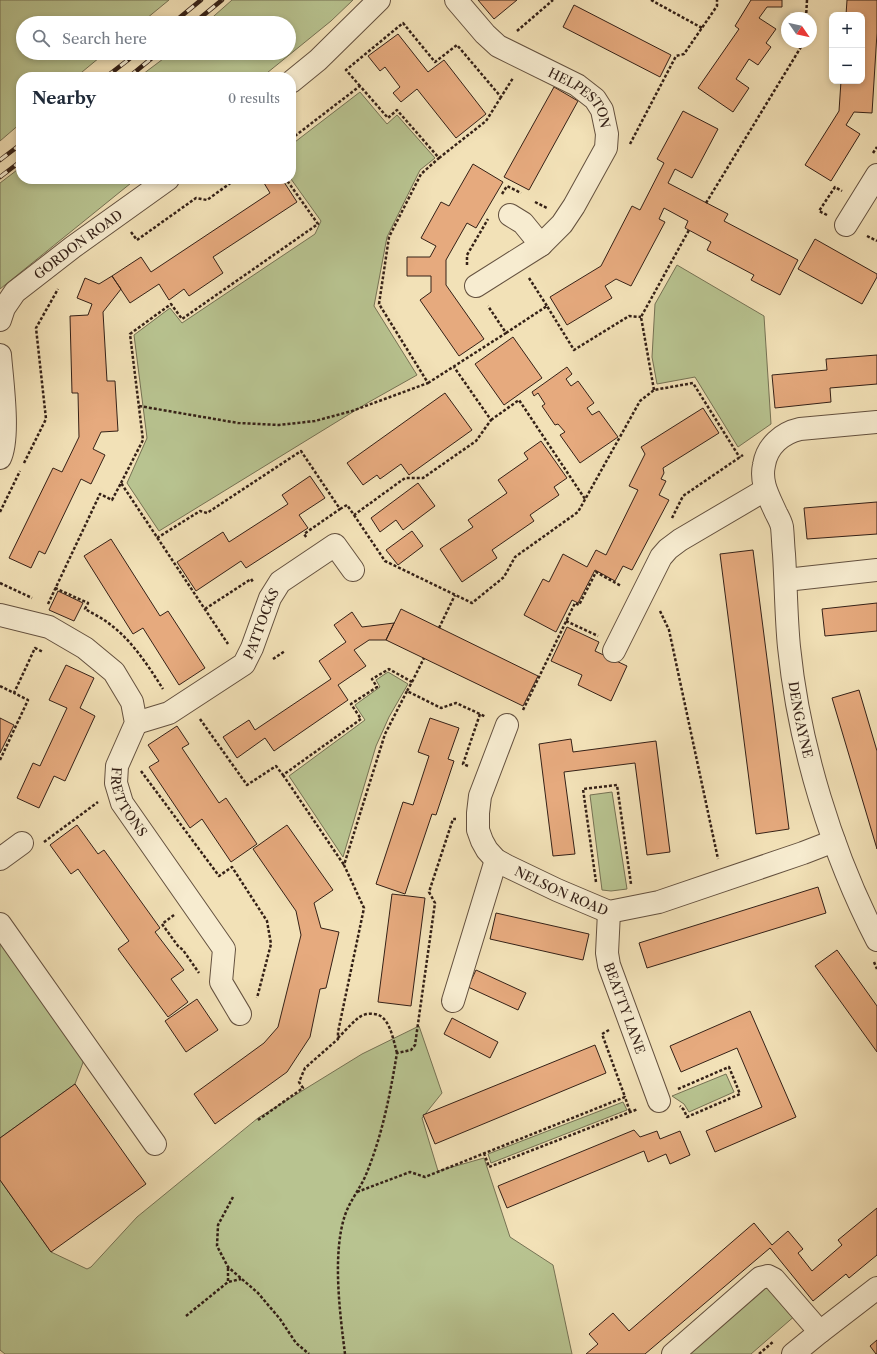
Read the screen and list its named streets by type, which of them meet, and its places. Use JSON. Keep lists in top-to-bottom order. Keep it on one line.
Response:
{"streets":{"street":["HELPESTON","GORDON ROAD","PATTOCKS","DENGAYNE","FRETTONS","NELSON ROAD","BEATTY LANE"]},"crossings":[["PATTOCKS","FRETTONS"],["DENGAYNE","NELSON ROAD"],["NELSON ROAD","BEATTY LANE"]],"north":"bottom right","page":{"map_buttons":["+","−"],"search":"Search here","heading":["Nearby","0 results"]}}
